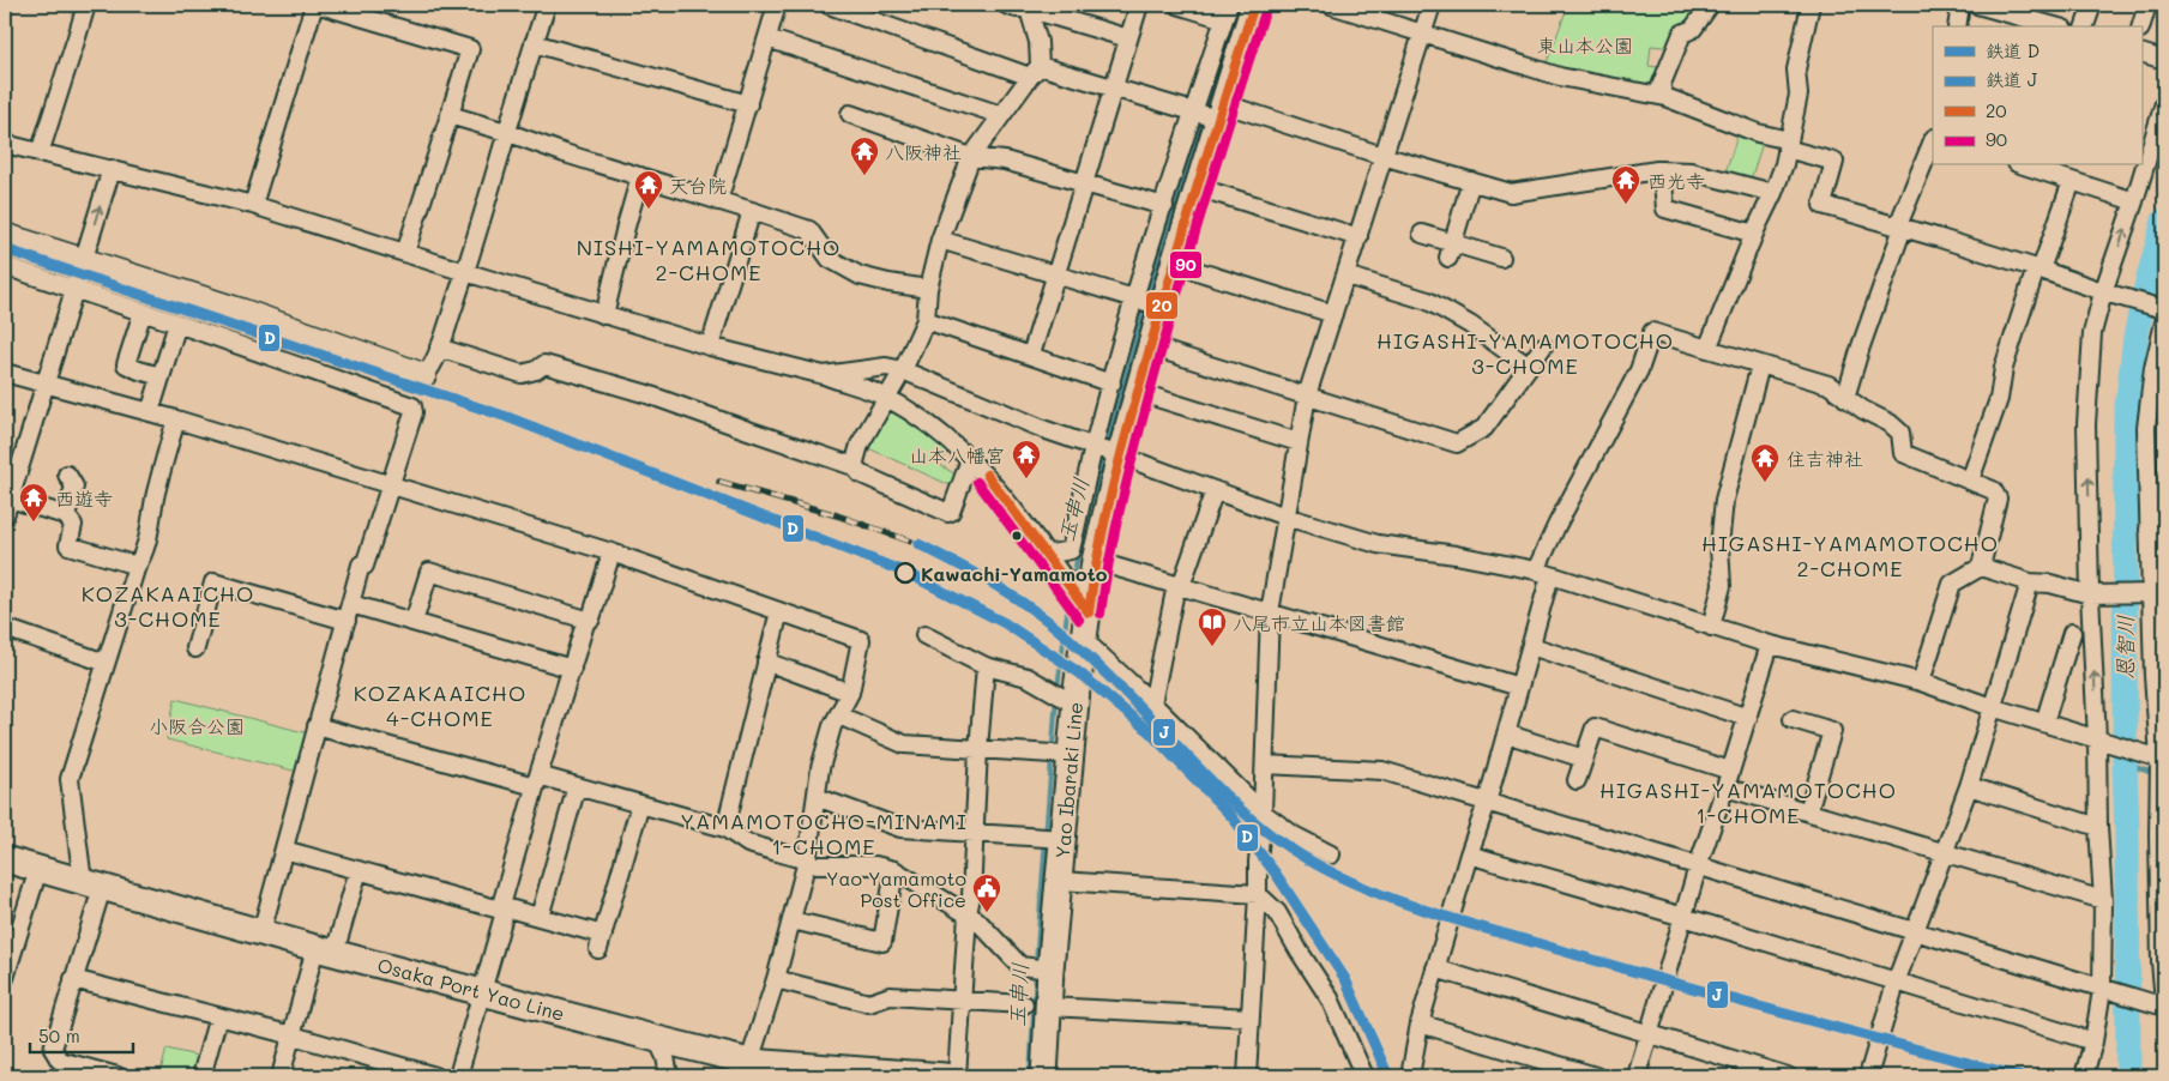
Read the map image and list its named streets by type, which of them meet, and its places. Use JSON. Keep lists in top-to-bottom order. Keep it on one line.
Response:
{"streets":{"main road":["Yao Ibaraki Line","Osaka Port Yao Line"]},"districts":["NISHI-YAMAMOTOCHO 2-CHOME","HIGASHI-YAMAMOTOCHO 3-CHOME","HIGASHI-YAMAMOTOCHO 2-CHOME","KOZAKAAICHO 3-CHOME","KOZAKAAICHO 4-CHOME","HIGASHI-YAMAMOTOCHO 1-CHOME","YAMAMOTOCHO-MINAMI 1-CHOME"],"water":["玉串川","恩智川"],"parks":["東山本公園","小阪合公園"],"places":{"temple":["八阪神社","西光寺","天台院","山本八幡宮","住吉神社","西遊寺"],"other":["Kawachi-Yamamoto"],"library":["八尾市立山本図書館"],"public building":["Yao Yamamoto Post Office"]},"lines":["transit line 20","transit line 90","rail line D","rail line J"],"legend":["鉄道 D","鉄道 J","20","90"],"scale_bar":"50 m"}
